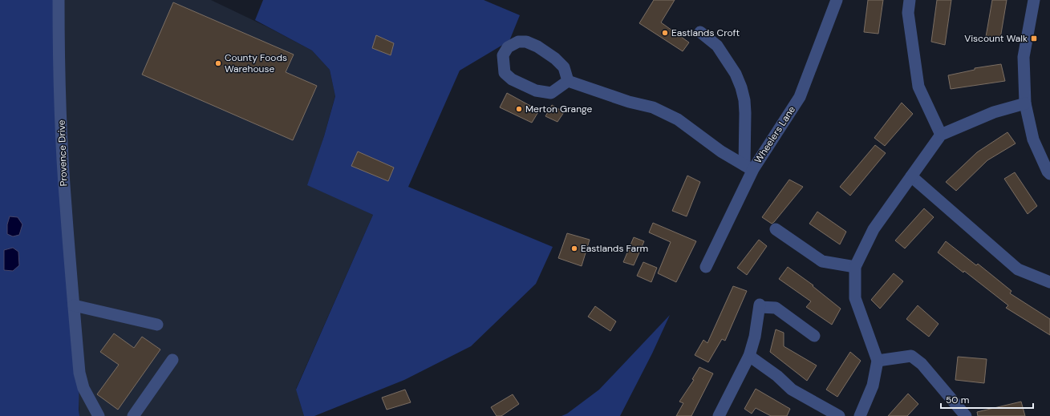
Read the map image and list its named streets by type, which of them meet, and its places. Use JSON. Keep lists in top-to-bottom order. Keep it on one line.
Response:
{"streets":{"street":["Wheelers Lane","Provence Drive"]},"places":{"other":["Eastlands Croft","County Foods Warehouse","Merton Grange","Eastlands Farm"],"transit":["Viscount Walk"]},"scale_bar":"50 m"}
